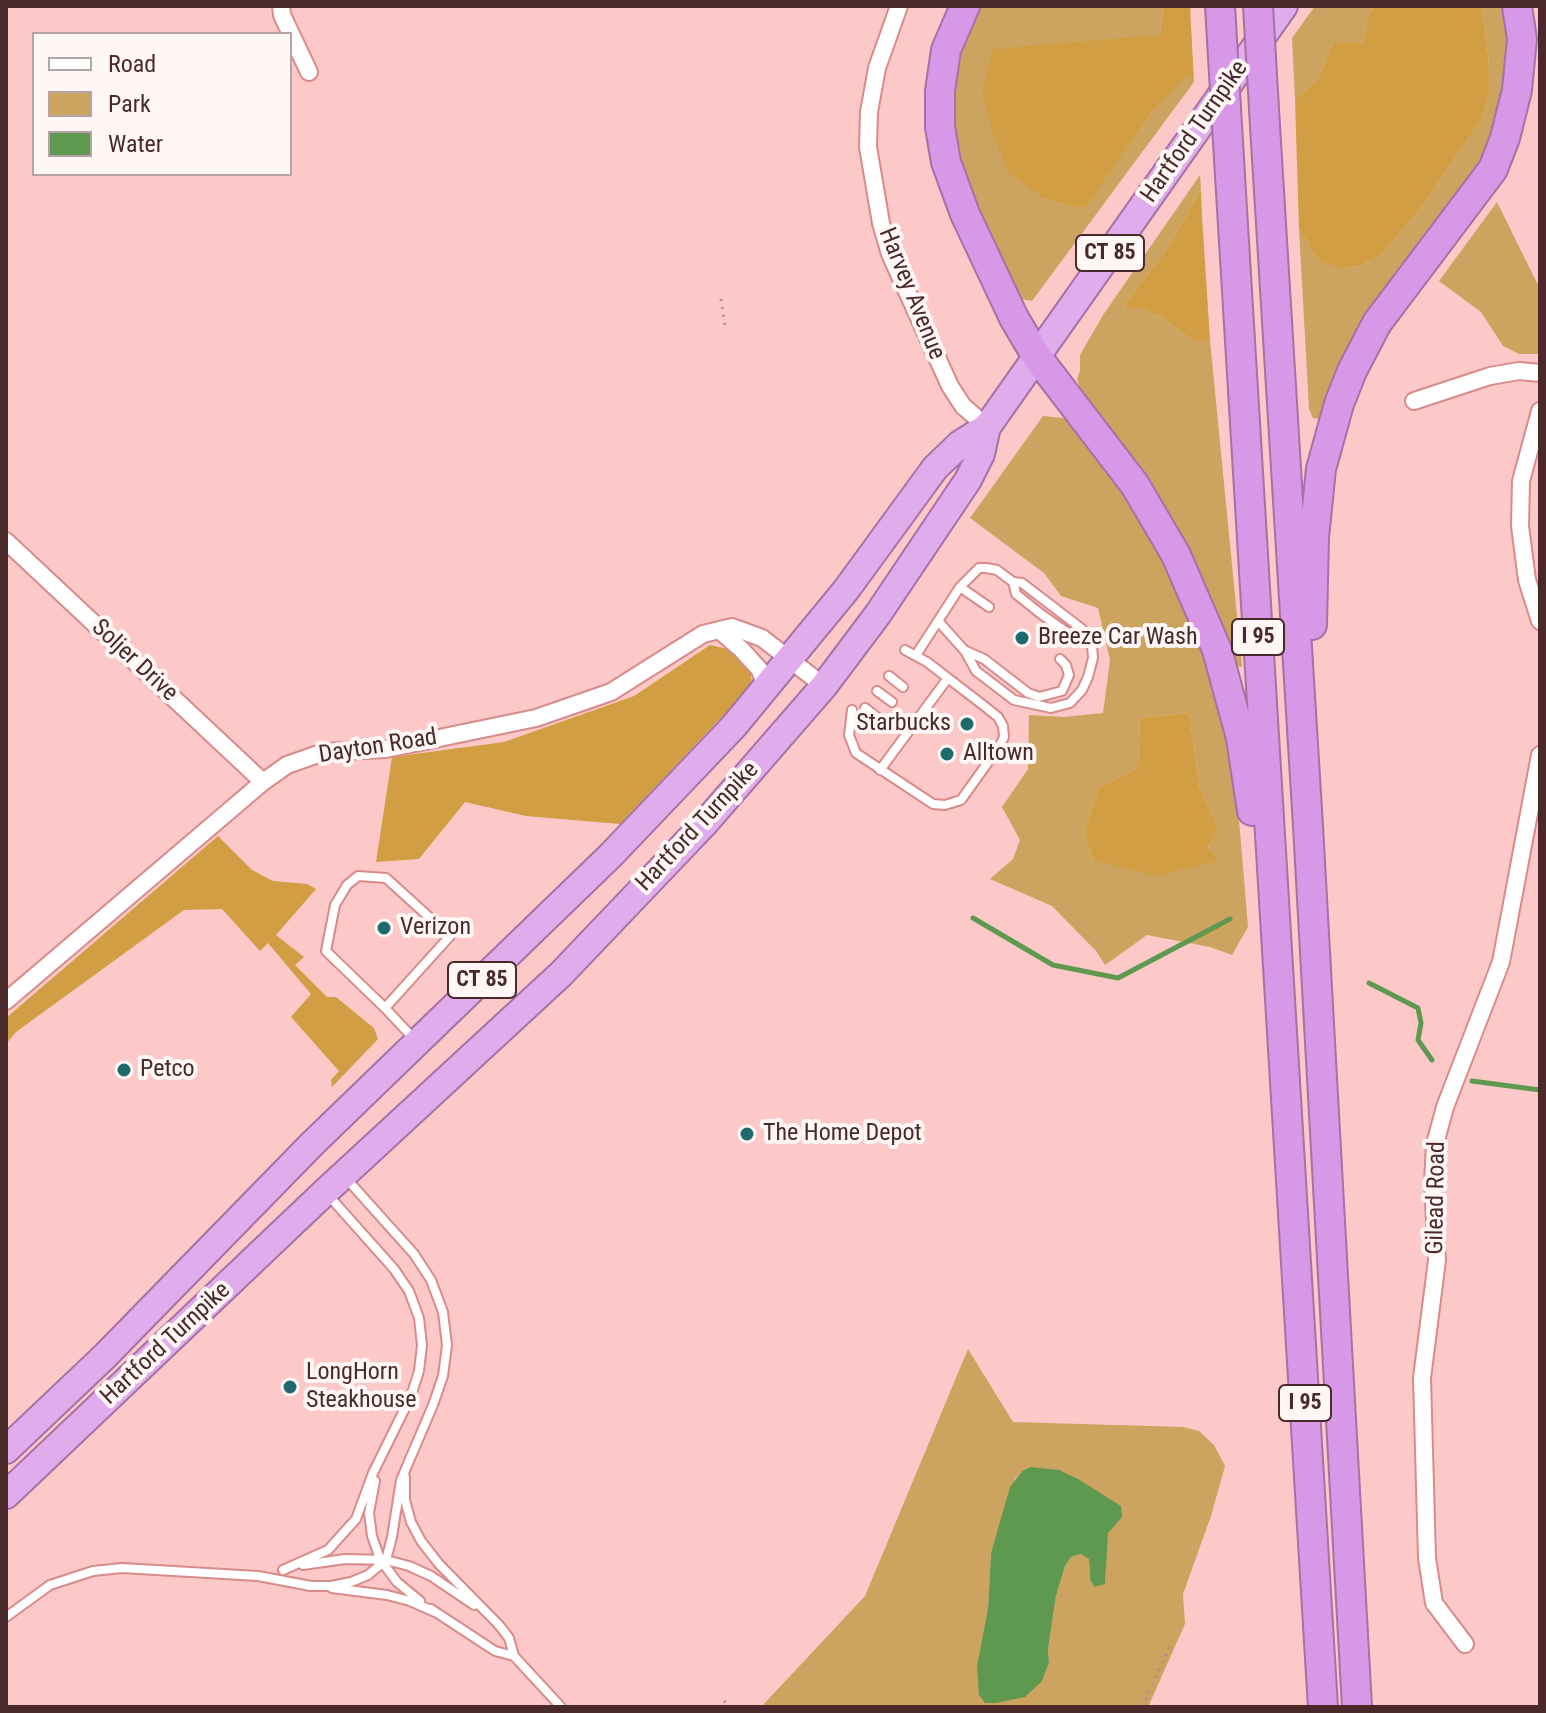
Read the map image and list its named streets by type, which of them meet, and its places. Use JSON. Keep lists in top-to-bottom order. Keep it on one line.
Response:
{"streets":{"highway":["Hartford Turnpike","CT 85","I 95"],"street":["Harvey Avenue","Soljer Drive","Dayton Road","Gilead Road"]},"crossings":[["Hartford Turnpike","Harvey Avenue"],["Soljer Drive","Dayton Road"]],"places":["Breeze Car Wash","Starbucks","Alltown","Verizon","Petco","The Home Depot","LongHorn Steakhouse"],"legend":["Road","Park","Water"]}
